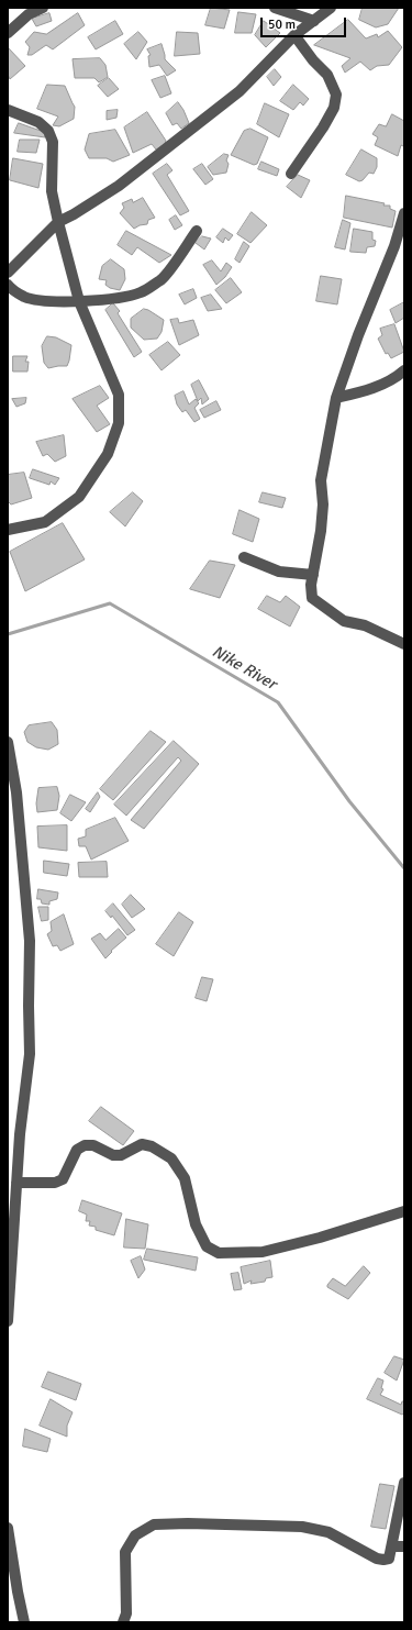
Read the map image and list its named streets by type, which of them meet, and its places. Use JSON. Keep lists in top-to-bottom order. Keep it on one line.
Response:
{"water":["Nike River"],"scale_bar":"50 m"}
